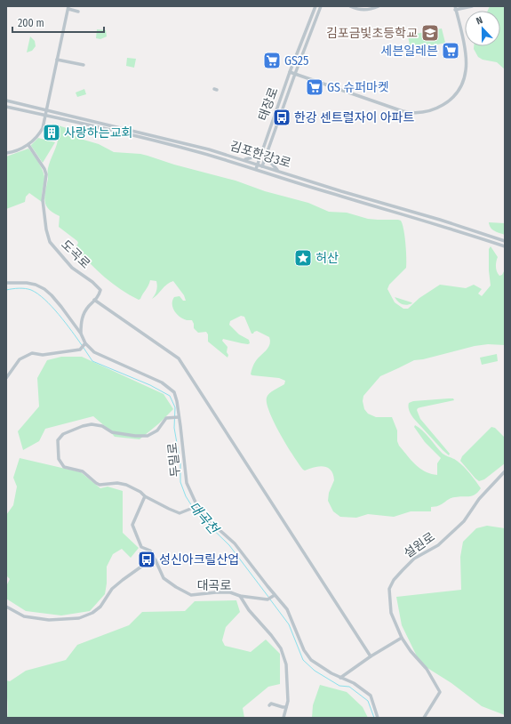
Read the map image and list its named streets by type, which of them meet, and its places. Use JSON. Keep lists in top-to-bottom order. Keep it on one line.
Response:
{"streets":{"street":["태장로","김포한강3로","도곡로","두밀로","설원로","대곡로"]},"crossings":[["태장로","김포한강3로"]],"water":["대곡천"],"places":{"school or university":["김포금빛초등학교"],"supermarket":["세븐일레븐","GS25","GS 슈퍼마켓"],"bus stop":["한강 센트럴자이 아파트","성신아크릴산업"],"building":["사랑하는교회"],"place":["허산"]},"scale_bar":"200 m","north":"top"}
